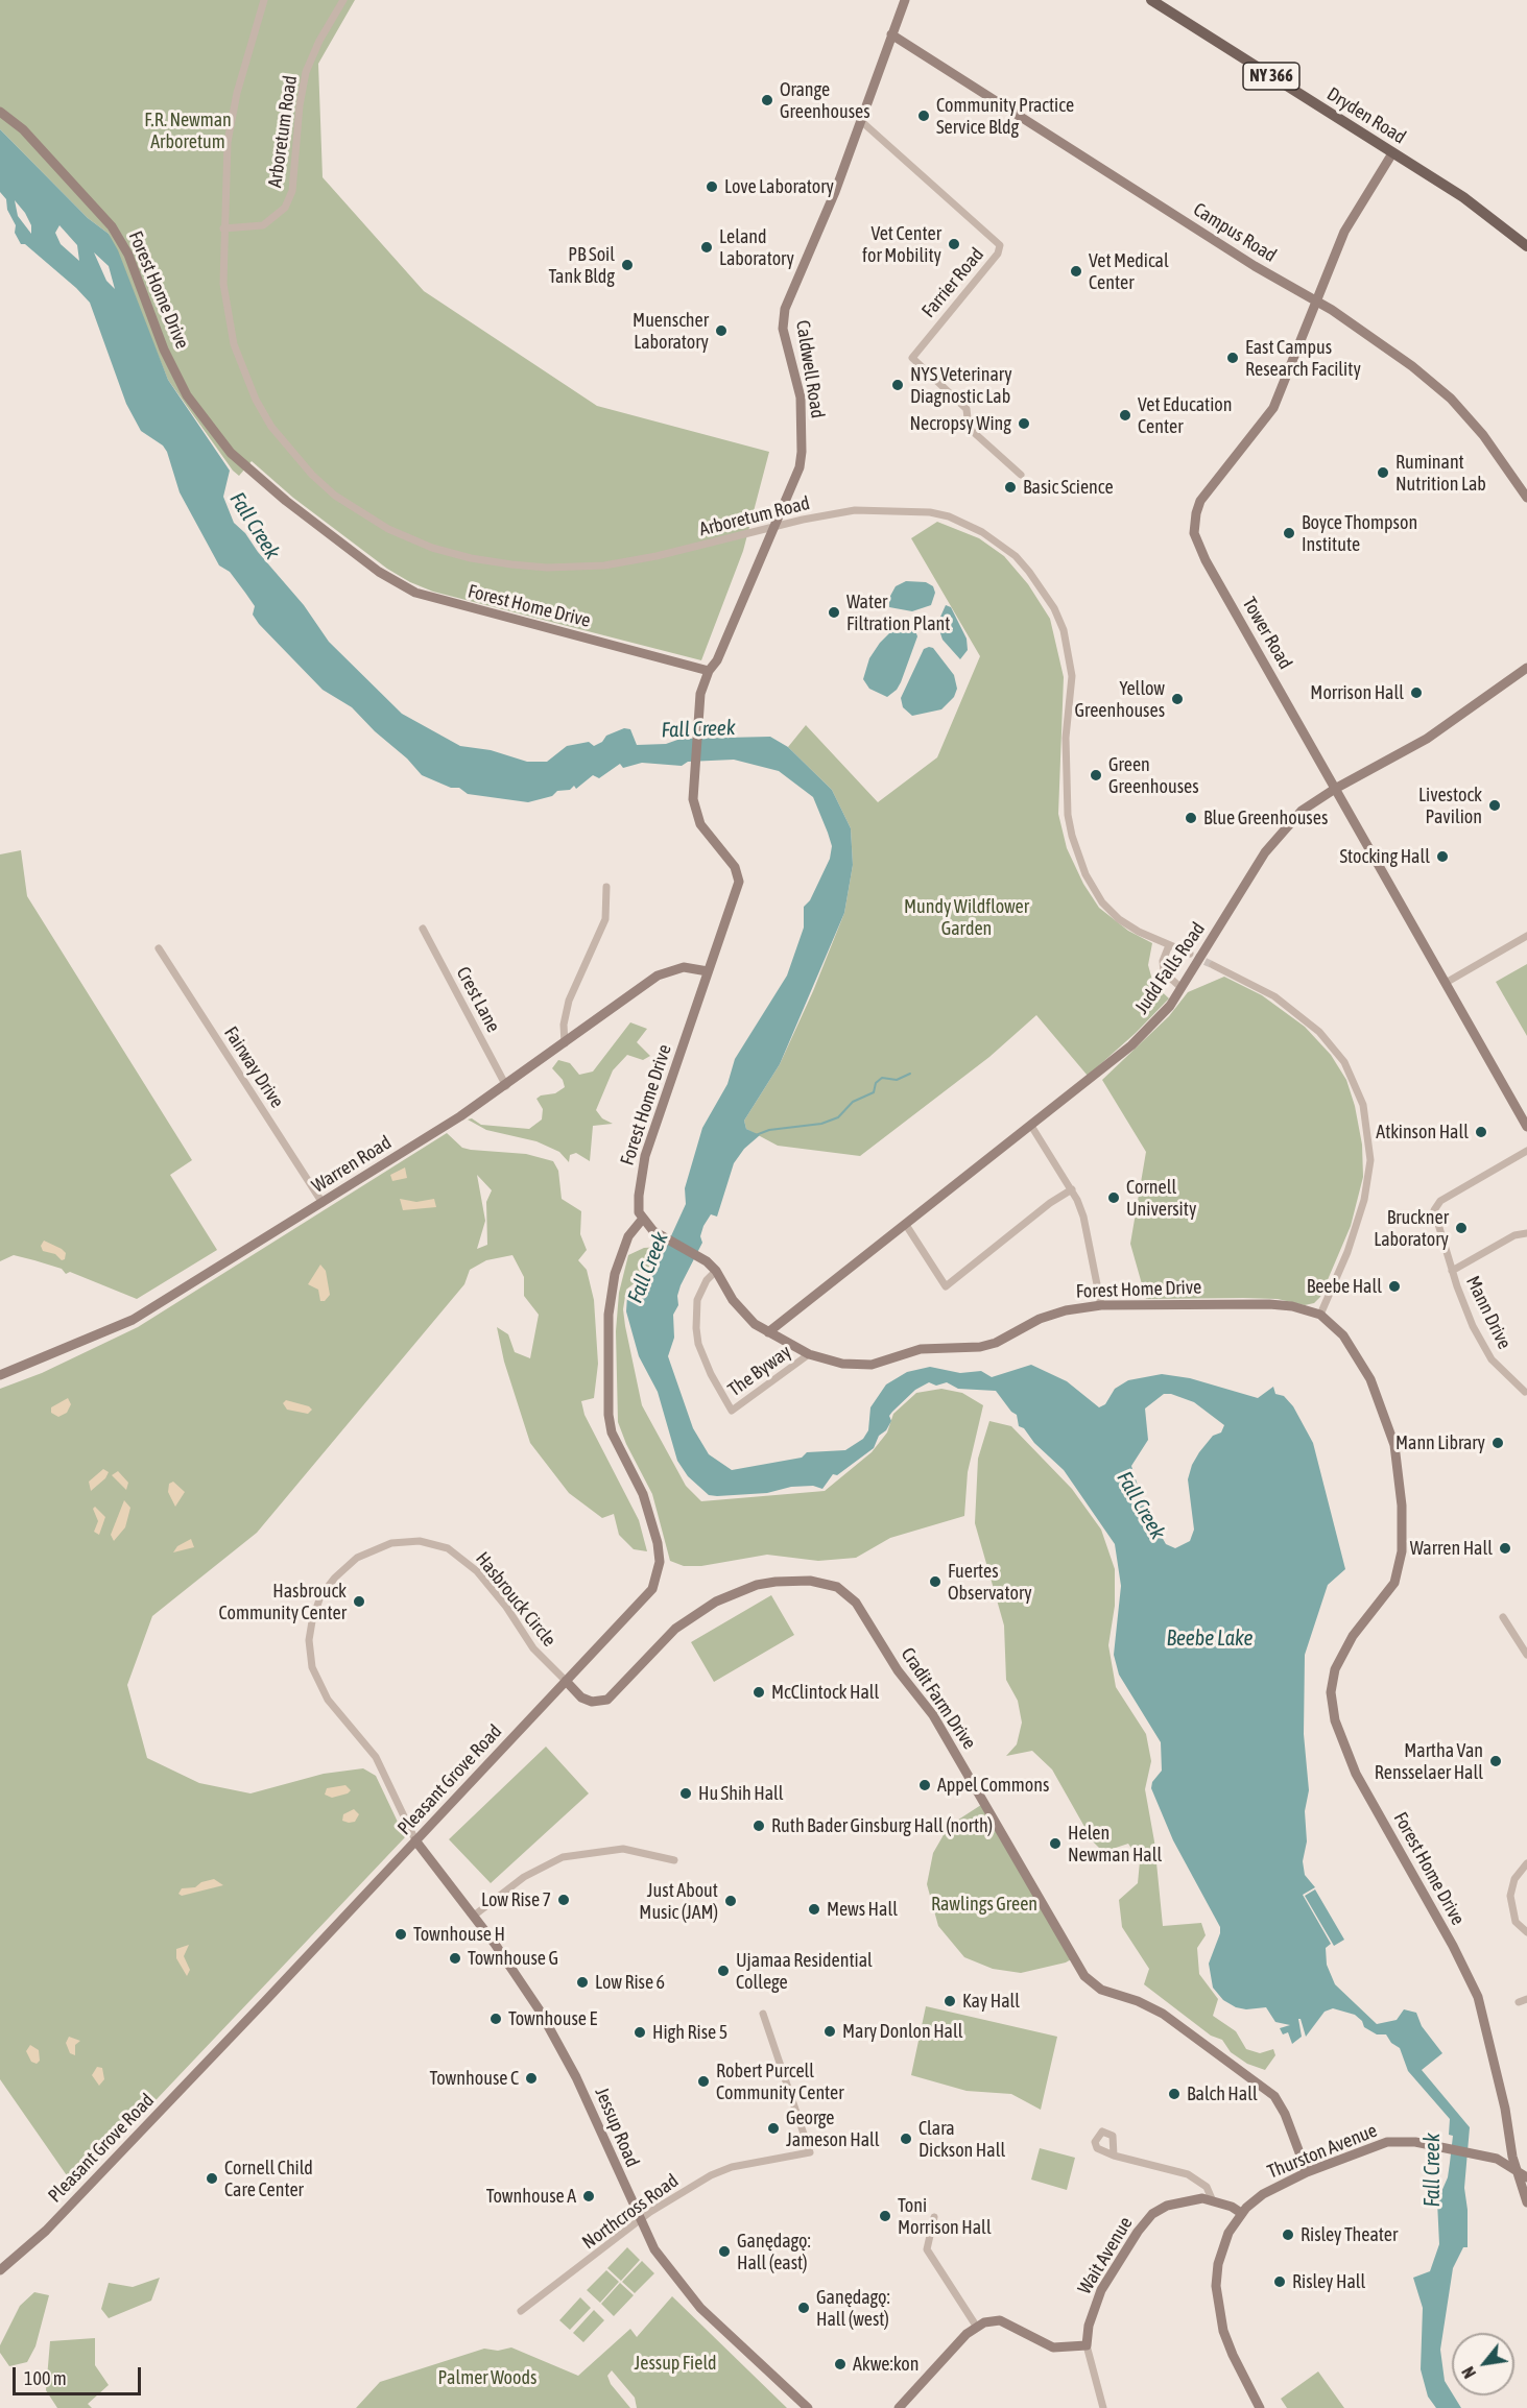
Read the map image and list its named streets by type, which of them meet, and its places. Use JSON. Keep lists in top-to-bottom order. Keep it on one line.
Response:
{"streets":{"main road":["NY 366","Dryden Road"],"street":["Arboretum Road","Campus Road","Farrier Road","Forest Home Drive","Caldwell Road","Tower Road","Judd Falls Road","Crest Lane","Fairway Drive","Warren Road","Mann Drive","The Byway","Hasbrouck Circle","Cradit Farm Drive","Pleasant Grove Road","Jessup Road","Thurston Avenue","Northcross Road","Wait Avenue"]},"crossings":[["Dryden Road","Tower Road"],["Arboretum Road","Caldwell Road"],["Campus Road","Caldwell Road"],["Campus Road","Tower Road"],["Farrier Road","Caldwell Road"],["Forest Home Drive","Caldwell Road"],["Forest Home Drive","Judd Falls Road"],["Forest Home Drive","Warren Road"],["Forest Home Drive","The Byway"],["Forest Home Drive","Pleasant Grove Road"],["Forest Home Drive","Thurston Avenue"],["Tower Road","Judd Falls Road"],["Crest Lane","Warren Road"],["Fairway Drive","Warren Road"],["Hasbrouck Circle","Cradit Farm Drive"],["Hasbrouck Circle","Pleasant Grove Road"],["Hasbrouck Circle","Jessup Road"],["Cradit Farm Drive","Pleasant Grove Road"],["Cradit Farm Drive","Thurston Avenue"],["Pleasant Grove Road","Jessup Road"],["Jessup Road","Northcross Road"],["Thurston Avenue","Wait Avenue"]],"water":["Fall Creek","Beebe Lake"],"parks":["F.R. Newman Arboretum","Mundy Wildflower Garden","Rawlings Green","Jessup Field","Palmer Woods"],"places":["Orange Greenhouses","Community Practice Service Bldg","Love Laboratory","Vet Center for Mobility","Leland Laboratory","PB Soil Tank Bldg","Vet Medical Center","Muenscher Laboratory","East Campus Research Facility","NYS Veterinary Diagnostic Lab","Vet Education Center","Necropsy Wing","Ruminant Nutrition Lab","Basic Science","Boyce Thompson Institute","Water Filtration Plant","Morrison Hall","Yellow Greenhouses","Green Greenhouses","Livestock Pavilion","Blue Greenhouses","Stocking Hall","Atkinson Hall","Cornell University","Bruckner Laboratory","Beebe Hall","Mann Library","Warren Hall","Fuertes Observatory","Hasbrouck Community Center","McClintock Hall","Martha Van Rensselaer Hall","Appel Commons","Hu Shih Hall","Ruth Bader Ginsburg Hall (north)","Helen Newman Hall","Low Rise 7","Just About Music (JAM)","Mews Hall","Townhouse H","Townhouse G","Ujamaa Residential College","Low Rise 6","Kay Hall","Townhouse E","Mary Donlon Hall","High Rise 5","Townhouse C","Robert Purcell Community Center","Balch Hall","George Jameson Hall","Clara Dickson Hall","Cornell Child Care Center","Townhouse A","Toni Morrison Hall","Risley Theater","Ganędagǫ: Hall (east)","Risley Hall","Ganędagǫ: Hall (west)","Akwe:kon"],"scale_bar":"100 m","north":"bottom left"}
